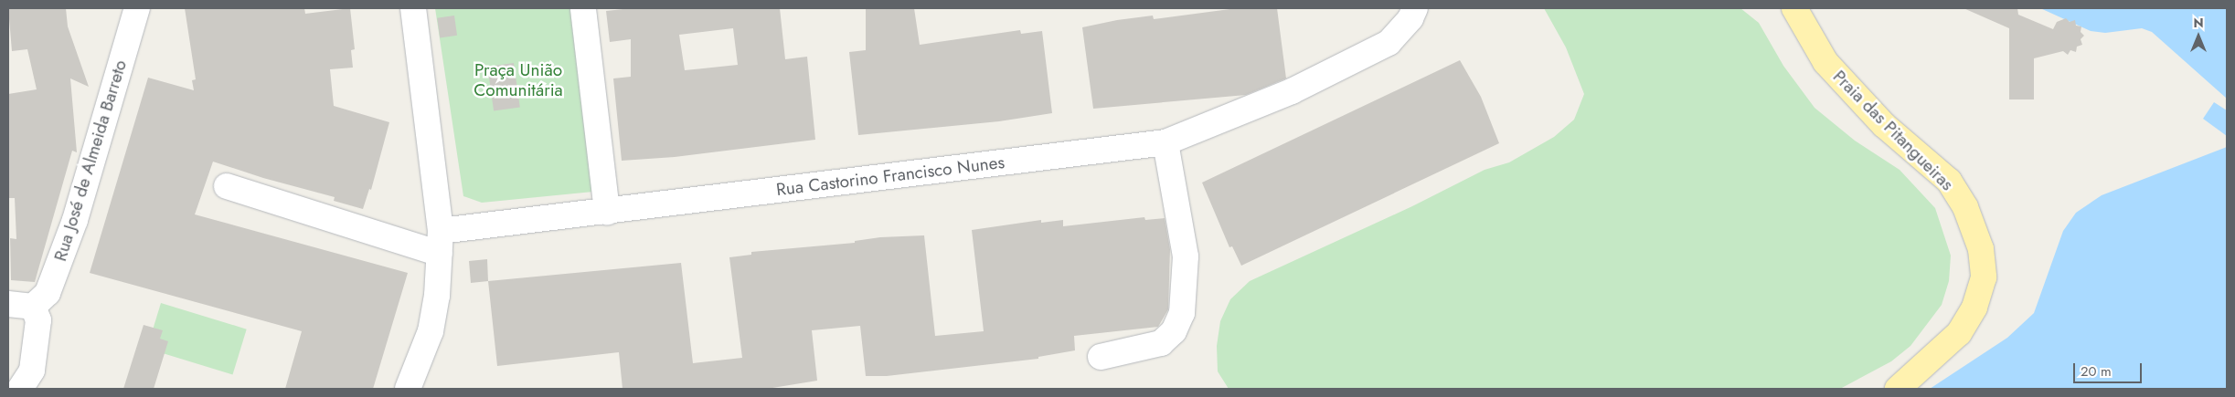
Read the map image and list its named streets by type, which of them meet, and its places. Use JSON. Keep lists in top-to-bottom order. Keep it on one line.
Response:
{"streets":{"main road":["Praia das Pitangueiras"],"street":["Rua José de Almeida Barreto","Rua Castorino Francisco Nunes"]},"parks":["Praça União Comunitária"],"scale_bar":"20 m","north":"top"}
